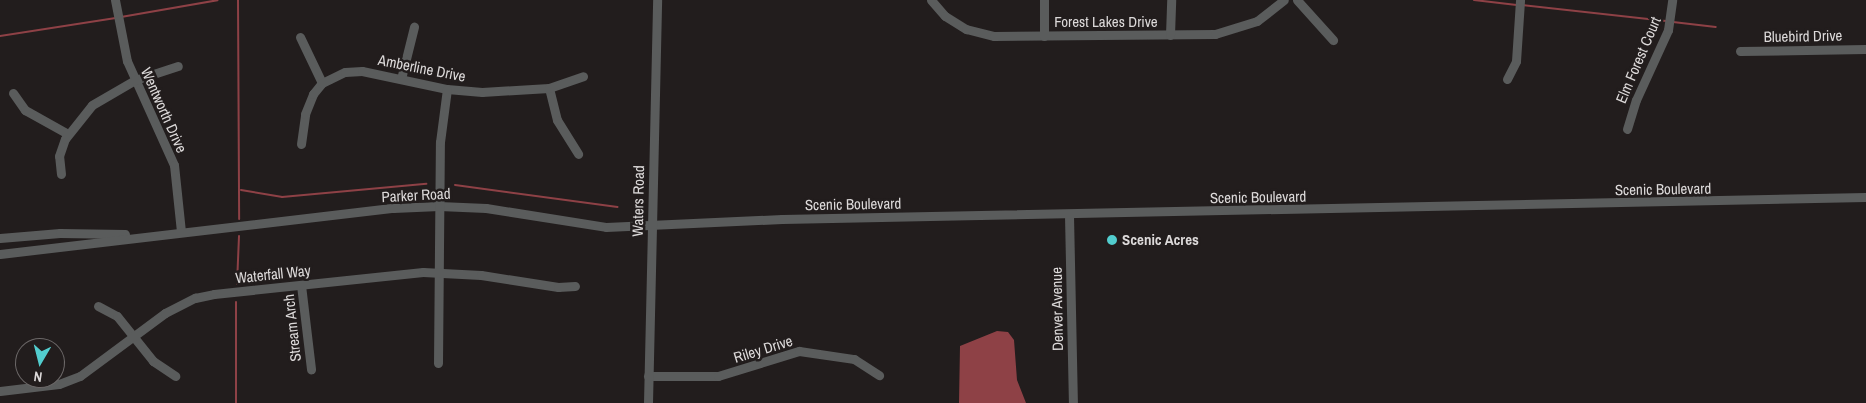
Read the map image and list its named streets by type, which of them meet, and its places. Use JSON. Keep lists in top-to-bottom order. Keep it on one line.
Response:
{"streets":{"street":["Forest Lakes Drive","Bluebird Drive","Elm Forest Court","Amberline Drive","Wentworth Drive","Scenic Boulevard","Parker Road","Waters Road","Waterfall Way","Denver Avenue","Stream Arch","Riley Drive"]},"crossings":[["Wentworth Drive","Parker Road"],["Scenic Boulevard","Parker Road"],["Scenic Boulevard","Waters Road"],["Scenic Boulevard","Denver Avenue"],["Parker Road","Waters Road"],["Waters Road","Riley Drive"],["Waterfall Way","Stream Arch"]],"places":["Scenic Acres"],"north":"bottom"}
